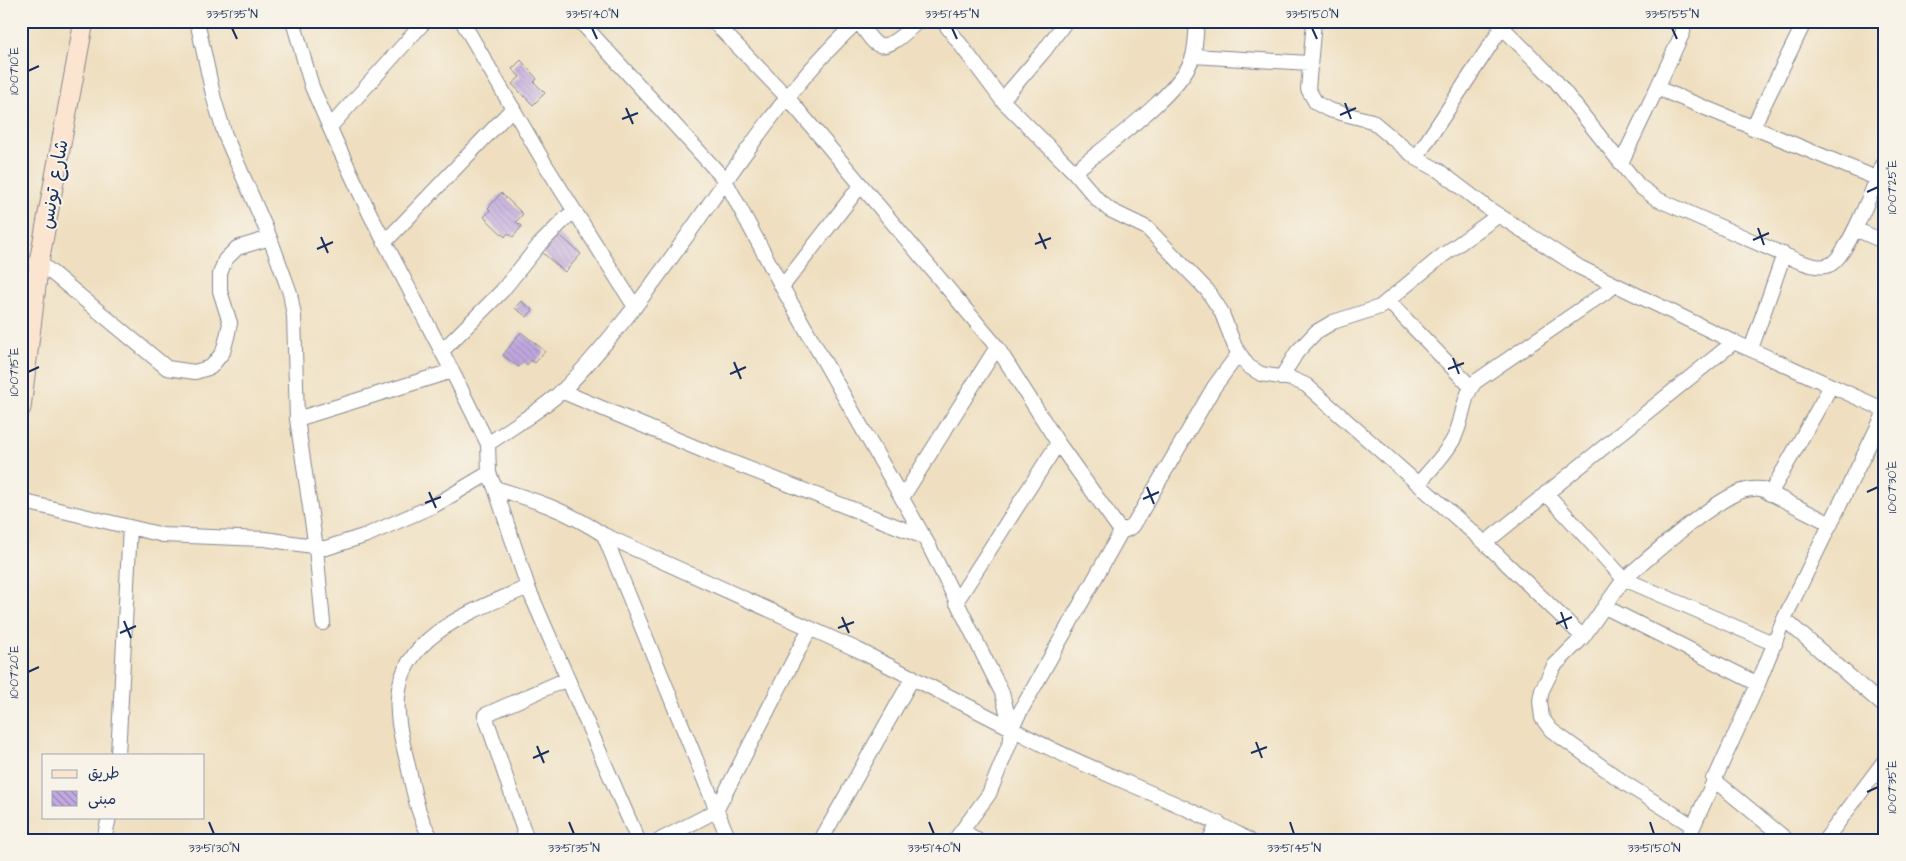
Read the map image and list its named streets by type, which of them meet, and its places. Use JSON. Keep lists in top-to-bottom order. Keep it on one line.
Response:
{"streets":{"street":["شارع تونس"]},"legend":["طريق","مبنى"],"coordinates":["33°51'35\"N","33°51'40\"N","33°51'45\"N","33°51'50\"N","33°51'55\"N","10°07'10\"E","10°07'25\"E","10°07'15\"E","10°07'30\"E","10°07'20\"E","10°07'35\"E","33°51'30\"N"]}
